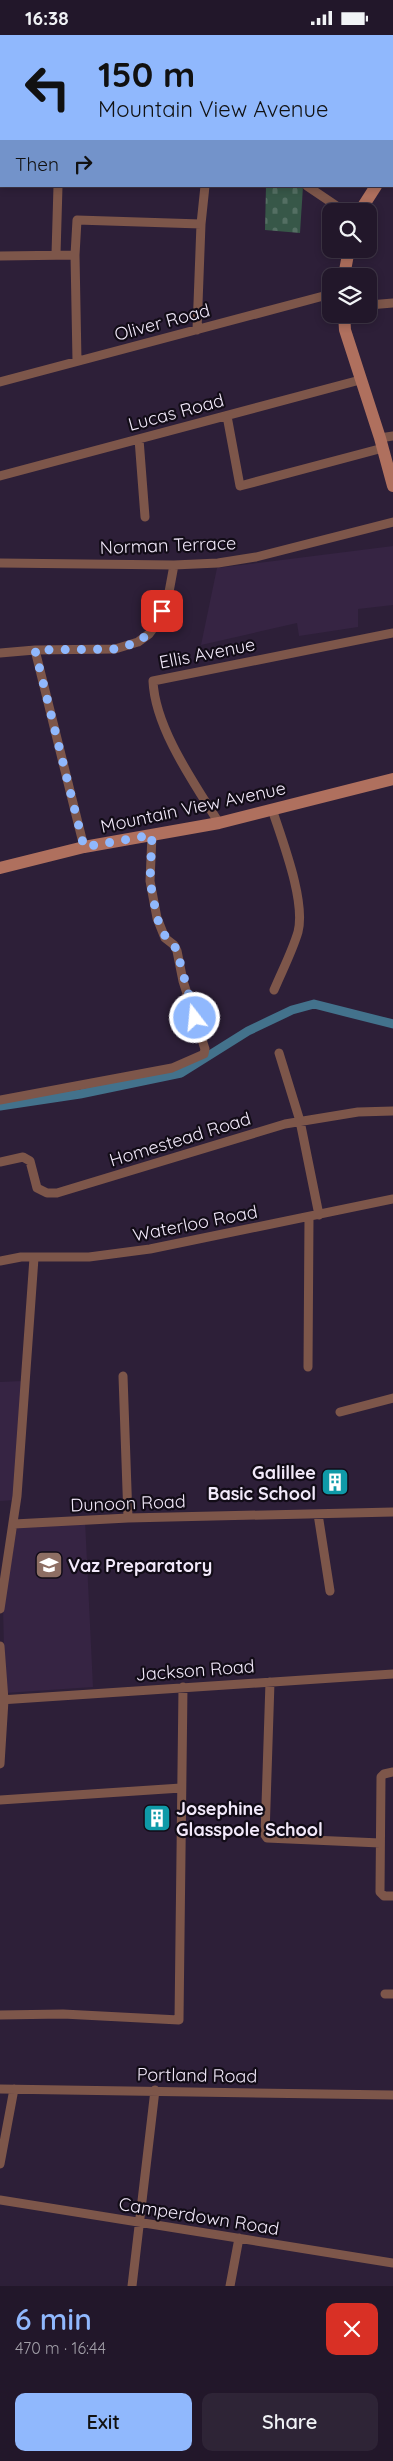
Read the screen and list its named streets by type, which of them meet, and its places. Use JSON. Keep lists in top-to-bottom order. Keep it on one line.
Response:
{"streets":{"main road":["Mountain View Avenue"],"street":["Oliver Road","Lucas Road","Norman Terrace","Ellis Avenue","Homestead Road","Waterloo Road","Dunoon Road","Jackson Road","Portland Road","Camperdown Road"]},"crossings":[["Ellis Avenue","Mountain View Avenue"]],"places":{"building":["Galillee Basic School","Josephine Glasspole School"],"school or university":["Vaz Preparatory"]},"page":{"status":"16:38","turn":["150 m","Mountain View Avenue"],"then":"Then","heading":["6 min","470 m · 16:44"],"buttons":["Exit","Share"]}}
